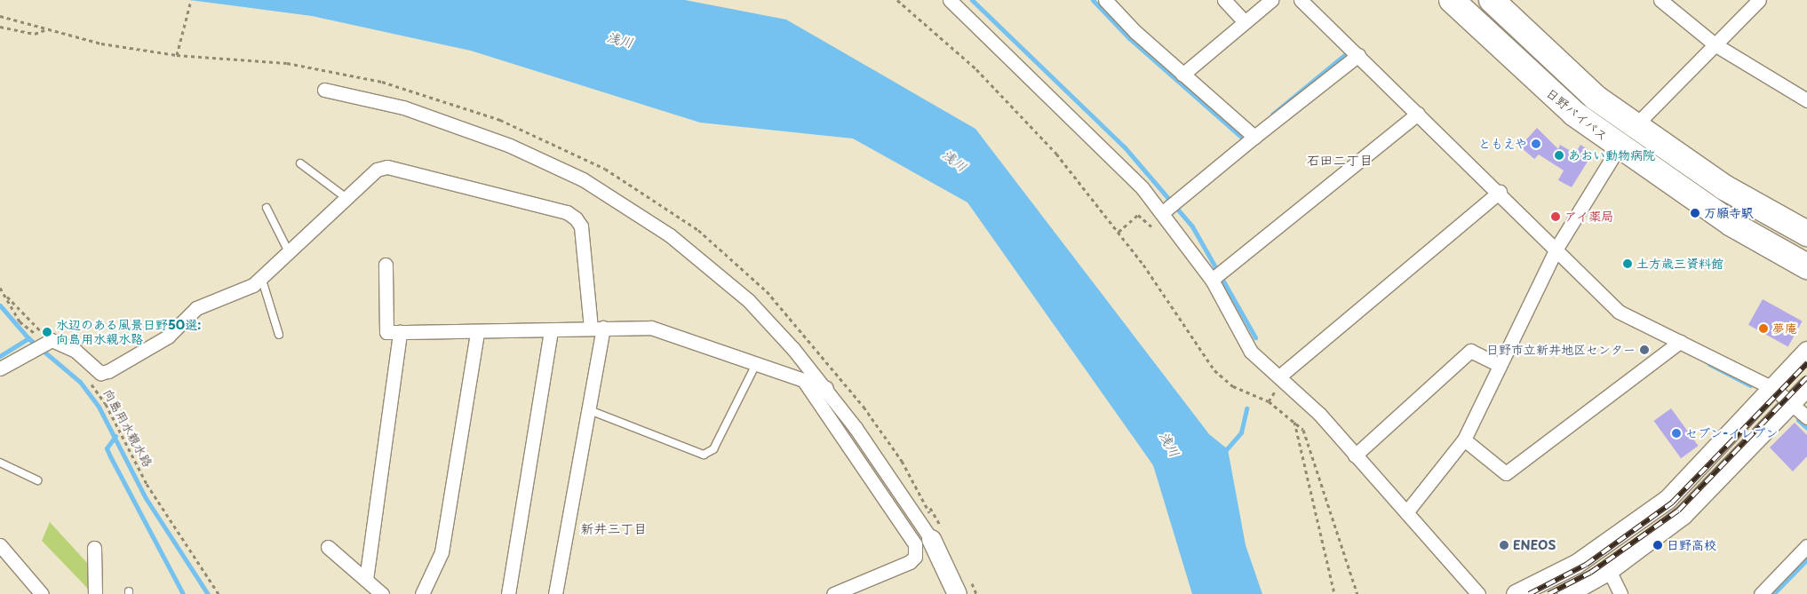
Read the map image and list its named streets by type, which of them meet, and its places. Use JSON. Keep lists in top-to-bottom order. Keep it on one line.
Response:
{"streets":{"highway":["日野バイパス"],"path":["向島用水親水路"]},"districts":["石田二丁目","新井三丁目"],"water":["浅川"],"places":["ともえや","あおい動物病院","万願寺駅","アイ薬局","土方歳三資料館","夢庵","水辺のある風景日野50選: 向島用水親水路","日野市立新井地区センター","セブン-イレブン","ENEOS","日野高校"]}
